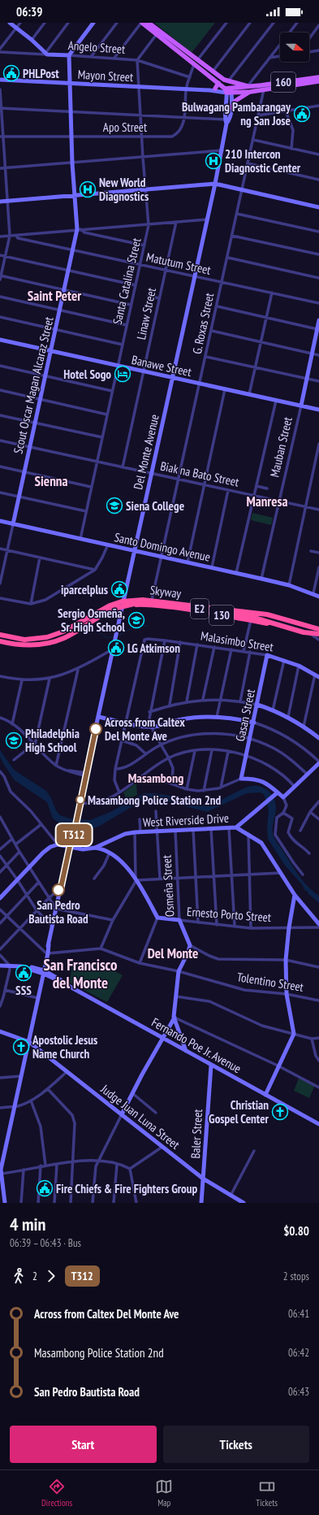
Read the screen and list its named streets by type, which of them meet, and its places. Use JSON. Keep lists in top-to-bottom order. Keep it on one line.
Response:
{"streets":{"highway":["Skyway","E2"],"main road":["160","130"],"street":["Angelo Street","Mayon Street","Apo Street","Matutum Street","Santa Catalina Street","Linaw Street","G. Roxas Street","Banawe Street","Scout Oscar Magan Alcaraz Street","Mauban Street","Del Monte Avenue","Biak na Bato Street","Santo Domingo Avenue","Malasimbo Street","Gasan Street","West Riverside Drive","Osmeña Street","Ernesto Porto Street","Tolentino Street","Fernando Poe Jr. Avenue","Judge Juan Luna Street","Baler Street"]},"crossings":[["Angelo Street","Apo Street"],["Angelo Street","Santa Catalina Street"],["Angelo Street","Scout Oscar Magan Alcaraz Street"],["Mayon Street","160"],["Mayon Street","Apo Street"],["Mayon Street","Santa Catalina Street"],["Mayon Street","Scout Oscar Magan Alcaraz Street"],["Mayon Street","Del Monte Avenue"],["160","G. Roxas Street"],["160","Del Monte Avenue"],["Apo Street","Santa Catalina Street"],["Apo Street","Scout Oscar Magan Alcaraz Street"],["Matutum Street","Santa Catalina Street"],["Matutum Street","Linaw Street"],["Matutum Street","G. Roxas Street"],["Matutum Street","Scout Oscar Magan Alcaraz Street"],["Matutum Street","Del Monte Avenue"],["Santa Catalina Street","Banawe Street"],["Santa Catalina Street","Biak na Bato Street"],["Santa Catalina Street","Santo Domingo Avenue"],["Linaw Street","Banawe Street"],["Linaw Street","Biak na Bato Street"],["G. Roxas Street","Banawe Street"],["G. Roxas Street","Biak na Bato Street"],["G. Roxas Street","Santo Domingo Avenue"],["G. Roxas Street","130"],["Banawe Street","Scout Oscar Magan Alcaraz Street"],["Banawe Street","Mauban Street"],["Banawe Street","Del Monte Avenue"],["Scout Oscar Magan Alcaraz Street","Biak na Bato Street"],["Scout Oscar Magan Alcaraz Street","Santo Domingo Avenue"],["Mauban Street","Biak na Bato Street"],["Mauban Street","Santo Domingo Avenue"],["Del Monte Avenue","Biak na Bato Street"],["Del Monte Avenue","Santo Domingo Avenue"],["Del Monte Avenue","Skyway"],["Del Monte Avenue","130"],["Del Monte Avenue","West Riverside Drive"],["Del Monte Avenue","Tolentino Street"],["Del Monte Avenue","Fernando Poe Jr. Avenue"],["Del Monte Avenue","Judge Juan Luna Street"],["Skyway","130"],["Malasimbo Street","Gasan Street"],["West Riverside Drive","Osmeña Street"],["Osmeña Street","Ernesto Porto Street"],["Fernando Poe Jr. Avenue","Baler Street"],["Judge Juan Luna Street","Baler Street"]],"districts":["Saint Peter","Sienna","Manresa","Masambong","Del Monte","San Francisco del Monte"],"places":{"public building":["PHLPost","Bulwagang Pambarangay ng San Jose","iparcelplus","LG Atkimson","SSS","Fire Chiefs & Fire Fighters Group"],"hospital":["210 Intercon Diagnostic Center","New World Diagnostics"],"hotel":["Hotel Sogo"],"school or university":["Siena College","Sergio Osmeña, Sr. High School","Philadelphia High School"],"other":["Across from Caltex Del Monte Ave","Masambong Police Station 2nd","San Pedro Bautista Road"],"church":["Apostolic Jesus Name Church","Christian Gospel Center"]},"lines":["bus line T312"],"north":"right","page":{"status":"06:39","on_map":"T312","heading":["4 min","06:39 – 06:43 · Bus","$0.80"],"legs":["2","T312","2 stops"],"list":[{"name":"Across from Caltex Del Monte Ave","value":"06:41"},{"name":"Masambong Police Station 2nd","value":"06:42"},{"name":"San Pedro Bautista Road","value":"06:43"}],"buttons":["Start","Tickets"],"tabs":["Directions","Map","Tickets"]}}
